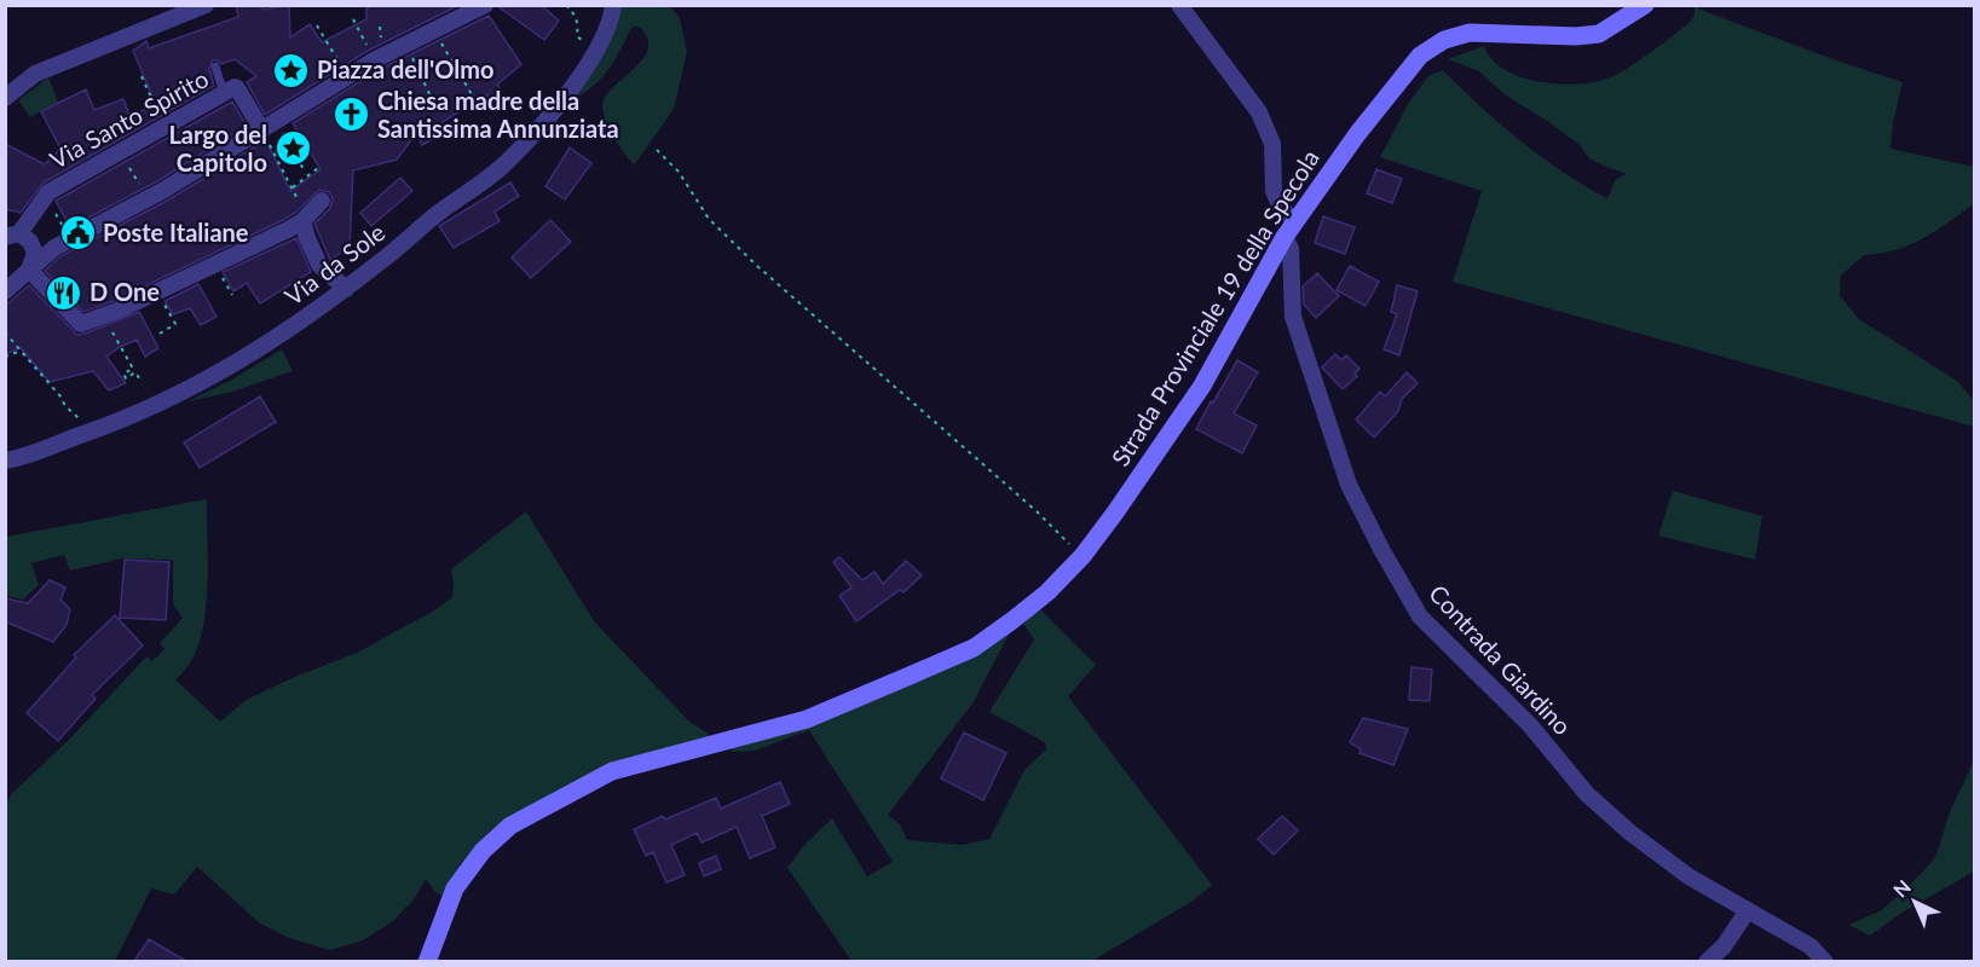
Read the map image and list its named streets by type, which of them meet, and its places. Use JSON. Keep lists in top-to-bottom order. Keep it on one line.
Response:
{"streets":{"main road":["Strada Provinciale 19 della Specola"],"street":["Via Santo Spirito","Via da Sole","Contrada Giardino"]},"crossings":[["Strada Provinciale 19 della Specola","Contrada Giardino"]],"places":{"place":["Piazza dell'Olmo","Largo del Capitolo"],"church":["Chiesa madre della Santissima Annunziata"],"public building":["Poste Italiane"],"restaurant":["D One"]},"north":"top left"}
